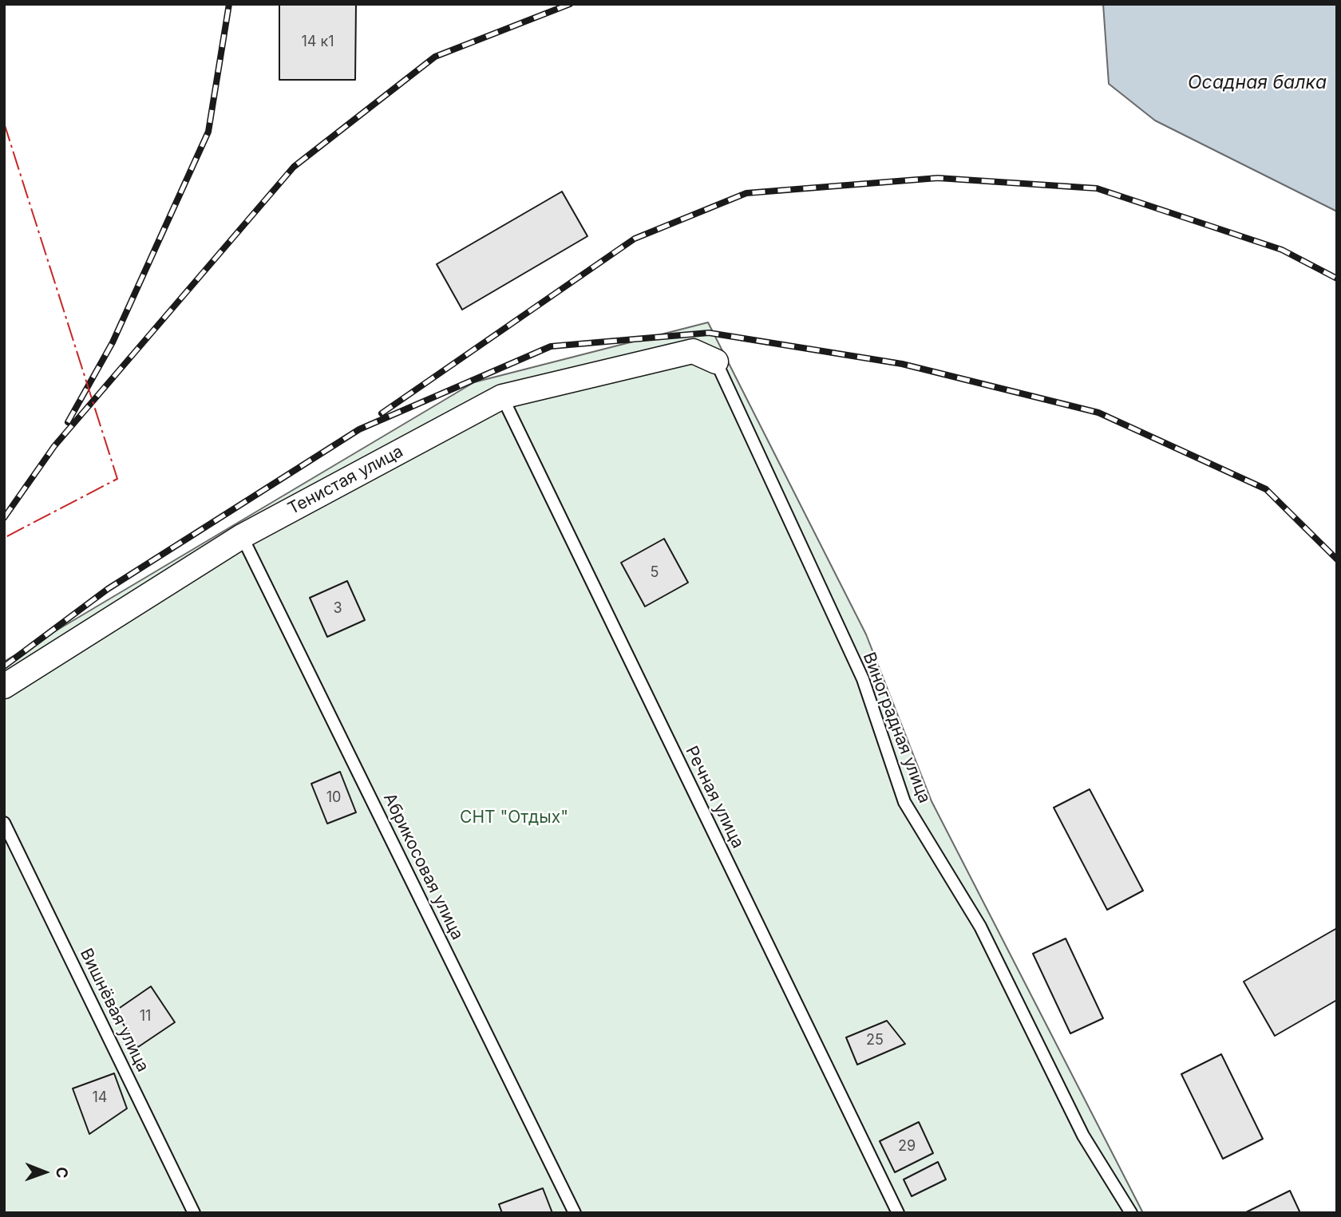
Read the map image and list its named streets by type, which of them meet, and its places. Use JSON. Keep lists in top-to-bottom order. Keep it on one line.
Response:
{"streets":{"street":["Тенистая улица"],"lane":["Виноградная улица","Речная улица","Абрикосовая улица","Вишнёвая улица"]},"crossings":[["Тенистая улица","Виноградная улица"],["Тенистая улица","Речная улица"],["Тенистая улица","Абрикосовая улица"]],"water":["Осадная балка"],"parks":["СНТ \"Отдых\""],"house_numbers":["14 к1","5","3","10","11","25","14","29"],"north":"right"}
